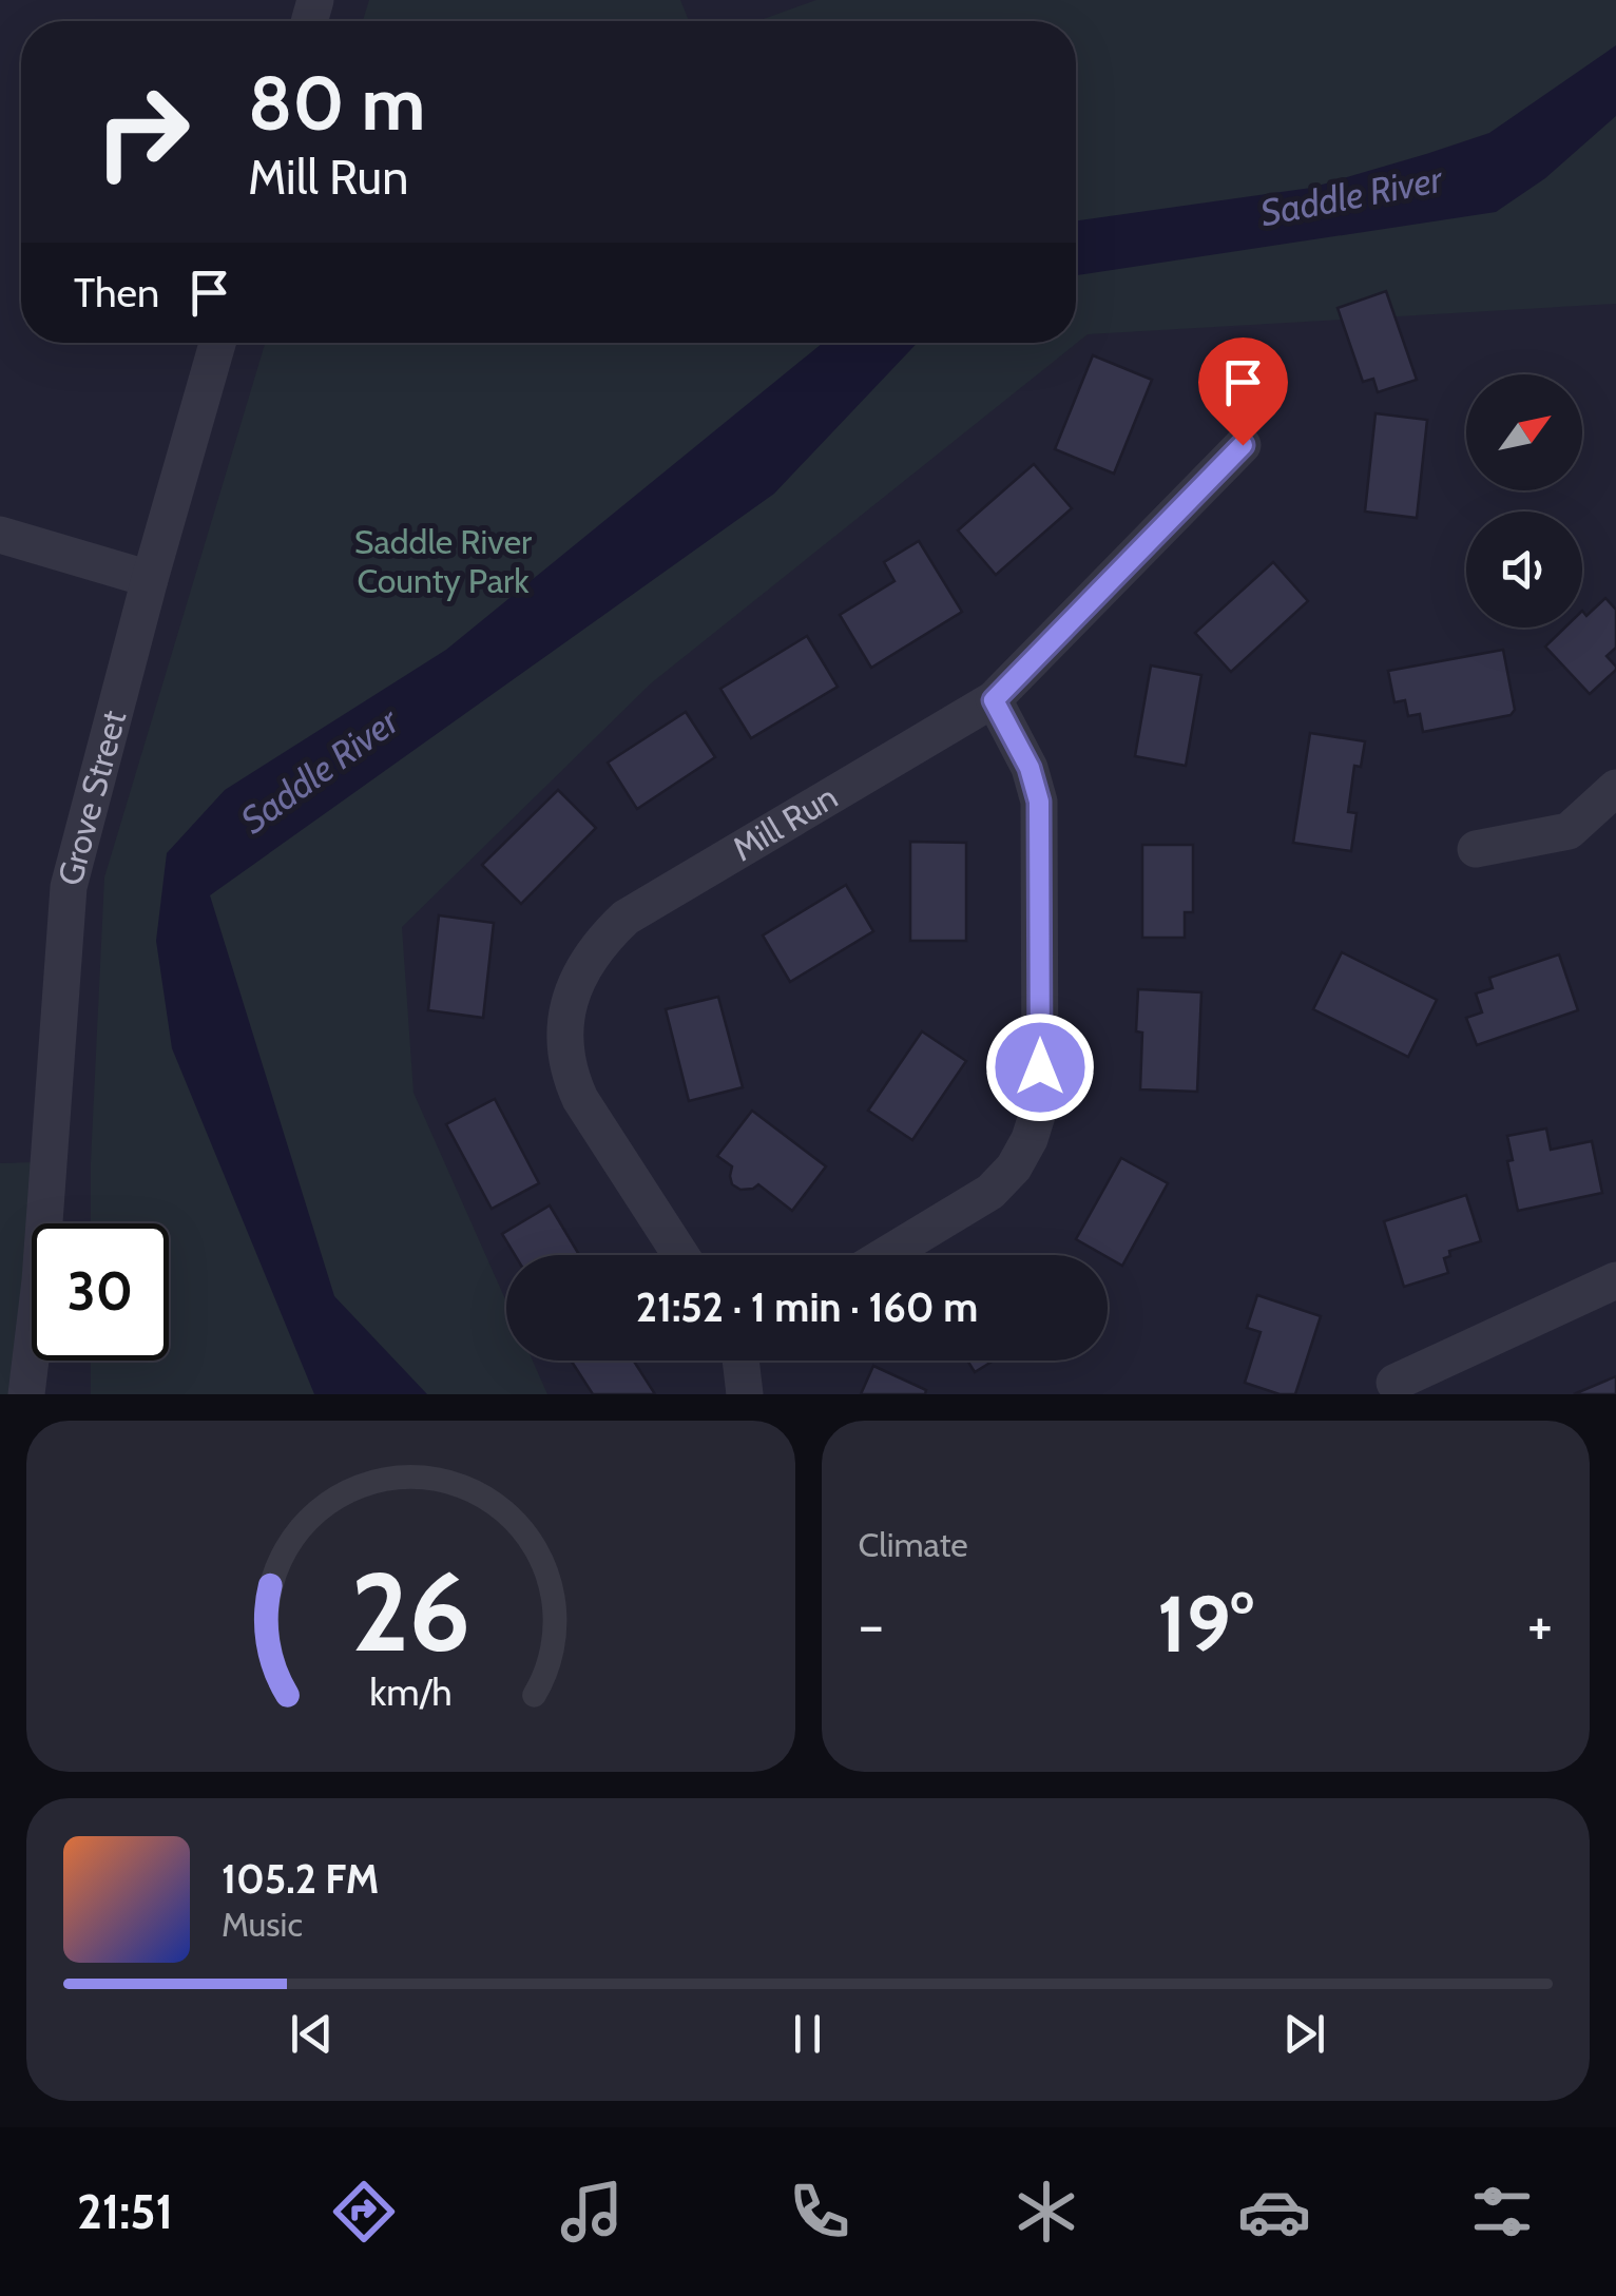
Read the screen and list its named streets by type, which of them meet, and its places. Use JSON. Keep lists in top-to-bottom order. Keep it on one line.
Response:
{"streets":{"street":["Grove Street","Mill Run"]},"water":["Saddle River"],"parks":["Saddle River County Park"],"north":"top right","page":{"turn":["80 m","Mill Run"],"then":"Then","limit":"30","trip":"21:52 · 1 min · 160 m","tile":"Climate","heat":["−","19°","+"],"song":["105.2 FM","Music"],"tabs":"21:51","gauge":["26","km/h"]}}
